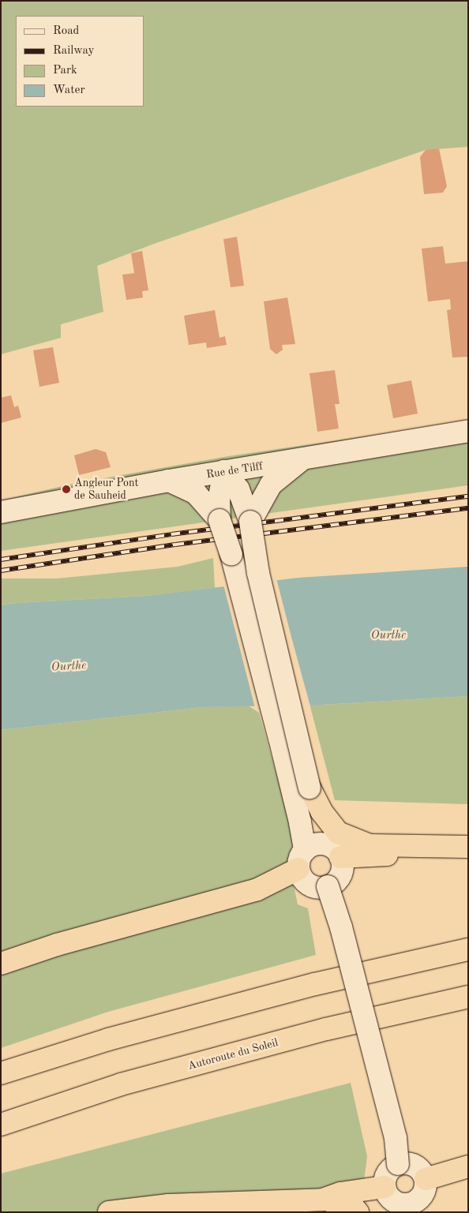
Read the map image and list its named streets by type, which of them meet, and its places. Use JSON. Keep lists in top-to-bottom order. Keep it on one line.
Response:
{"streets":{"highway":["Autoroute du Soleil"],"main road":["Rue de Tilff"]},"water":["Ourthe"],"places":["Angleur Pont de Sauheid"],"legend":["Road","Railway","Park","Water"]}
